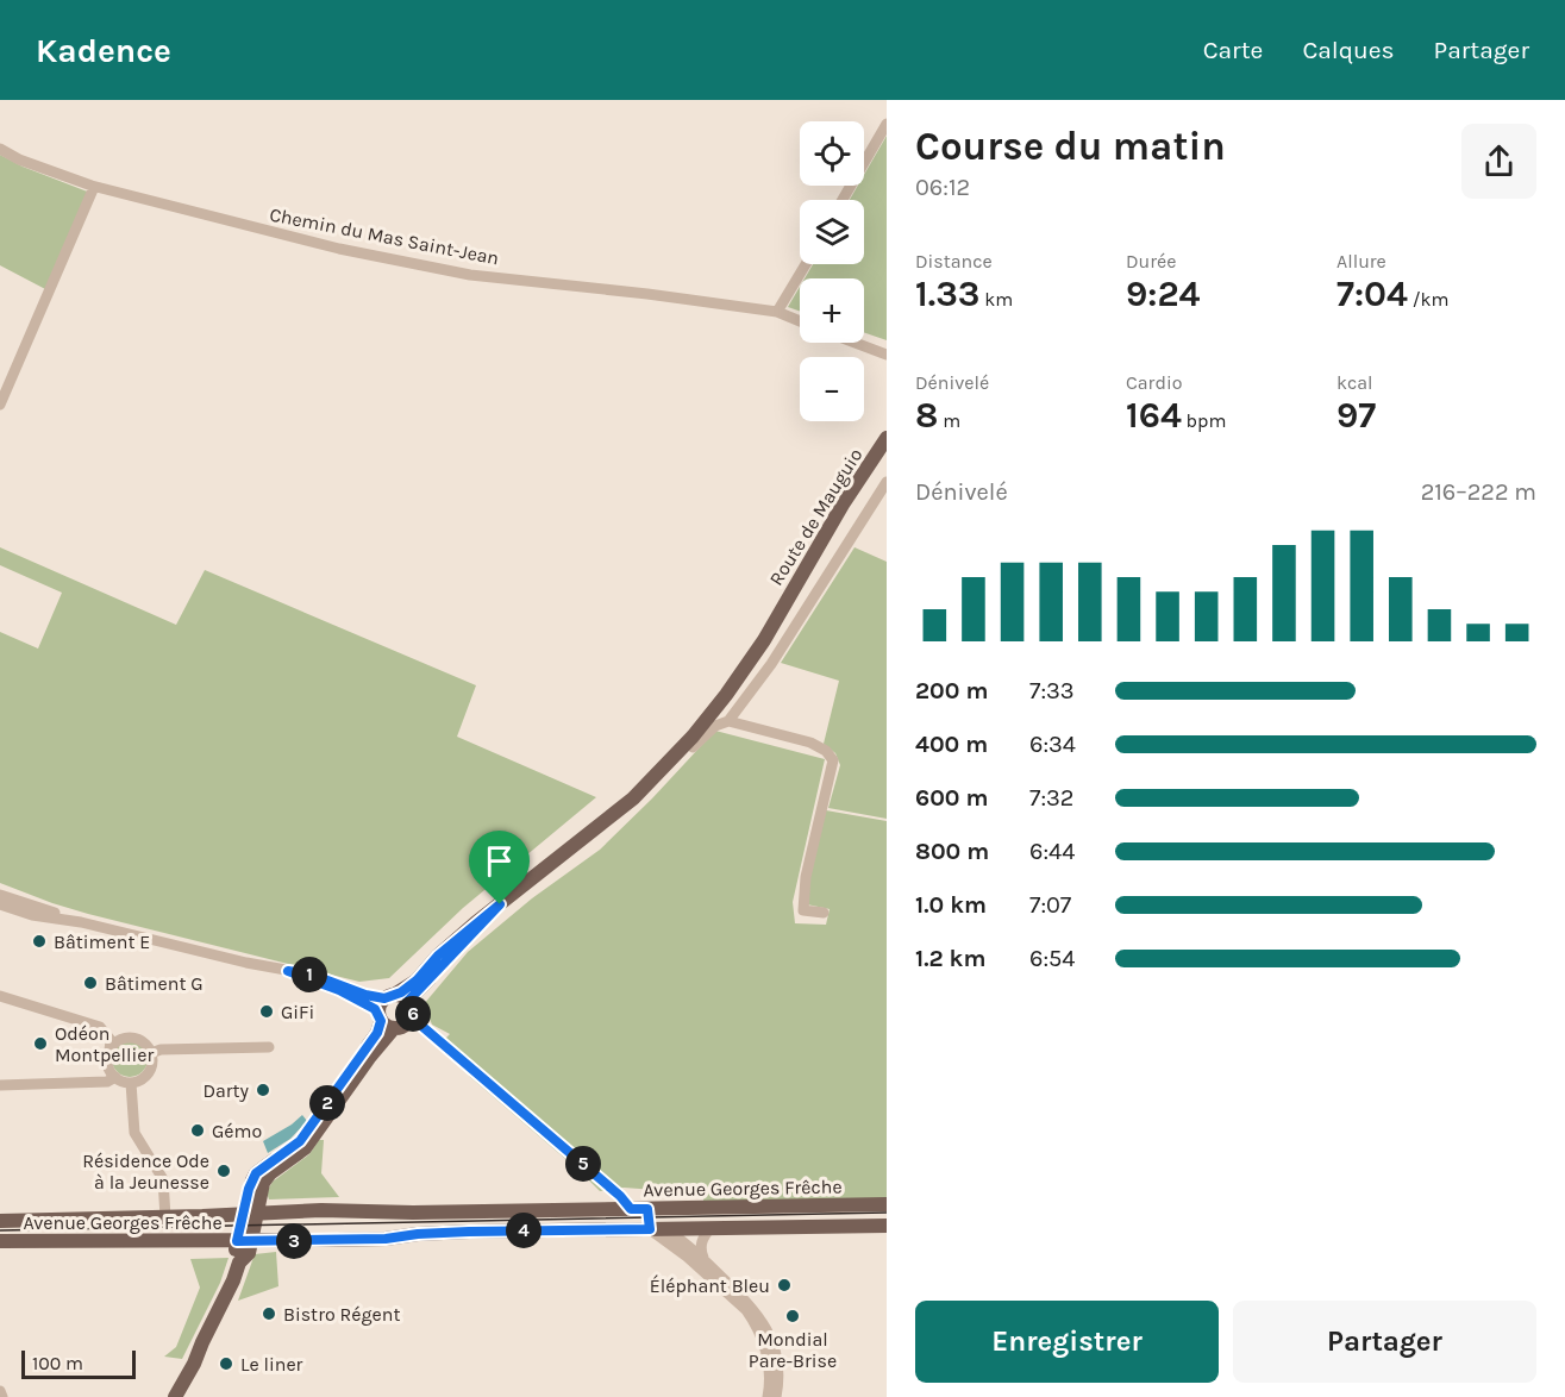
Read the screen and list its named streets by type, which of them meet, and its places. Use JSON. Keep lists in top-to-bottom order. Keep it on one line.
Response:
{"streets":{"main road":["Route de Mauguio","Avenue Georges Frêche"],"street":["Chemin du Mas Saint-Jean"]},"places":["Bâtiment E","Bâtiment G","GiFi","Odéon Montpellier","Darty","Gémo","Résidence Ode à la Jeunesse","Éléphant Bleu","Bistro Régent","Mondial Pare-Brise","Le liner"],"scale_bar":"100 m","page":{"header":"Kadence","nav":["Carte","Calques","Partager"],"heading":["Course du matin","06:12"],"map_buttons":["+","−"],"stats":[["Distance","1.33 km"],["Durée","9:24"],["Allure","7:04 /km"],["Dénivelé","8 m"],["Cardio","164 bpm"],["kcal","97"]],"chart":["Dénivelé","216–222 m"],"list":[{"name":"200 m","note":"7:33"},{"name":"400 m","note":"6:34"},{"name":"600 m","note":"7:32"},{"name":"800 m","note":"6:44"},{"name":"1.0 km","note":"7:07"},{"name":"1.2 km","note":"6:54"}],"pins":["1","6","2","5","4","3"],"buttons":["Enregistrer","Partager"],"scale":"100 m"}}
